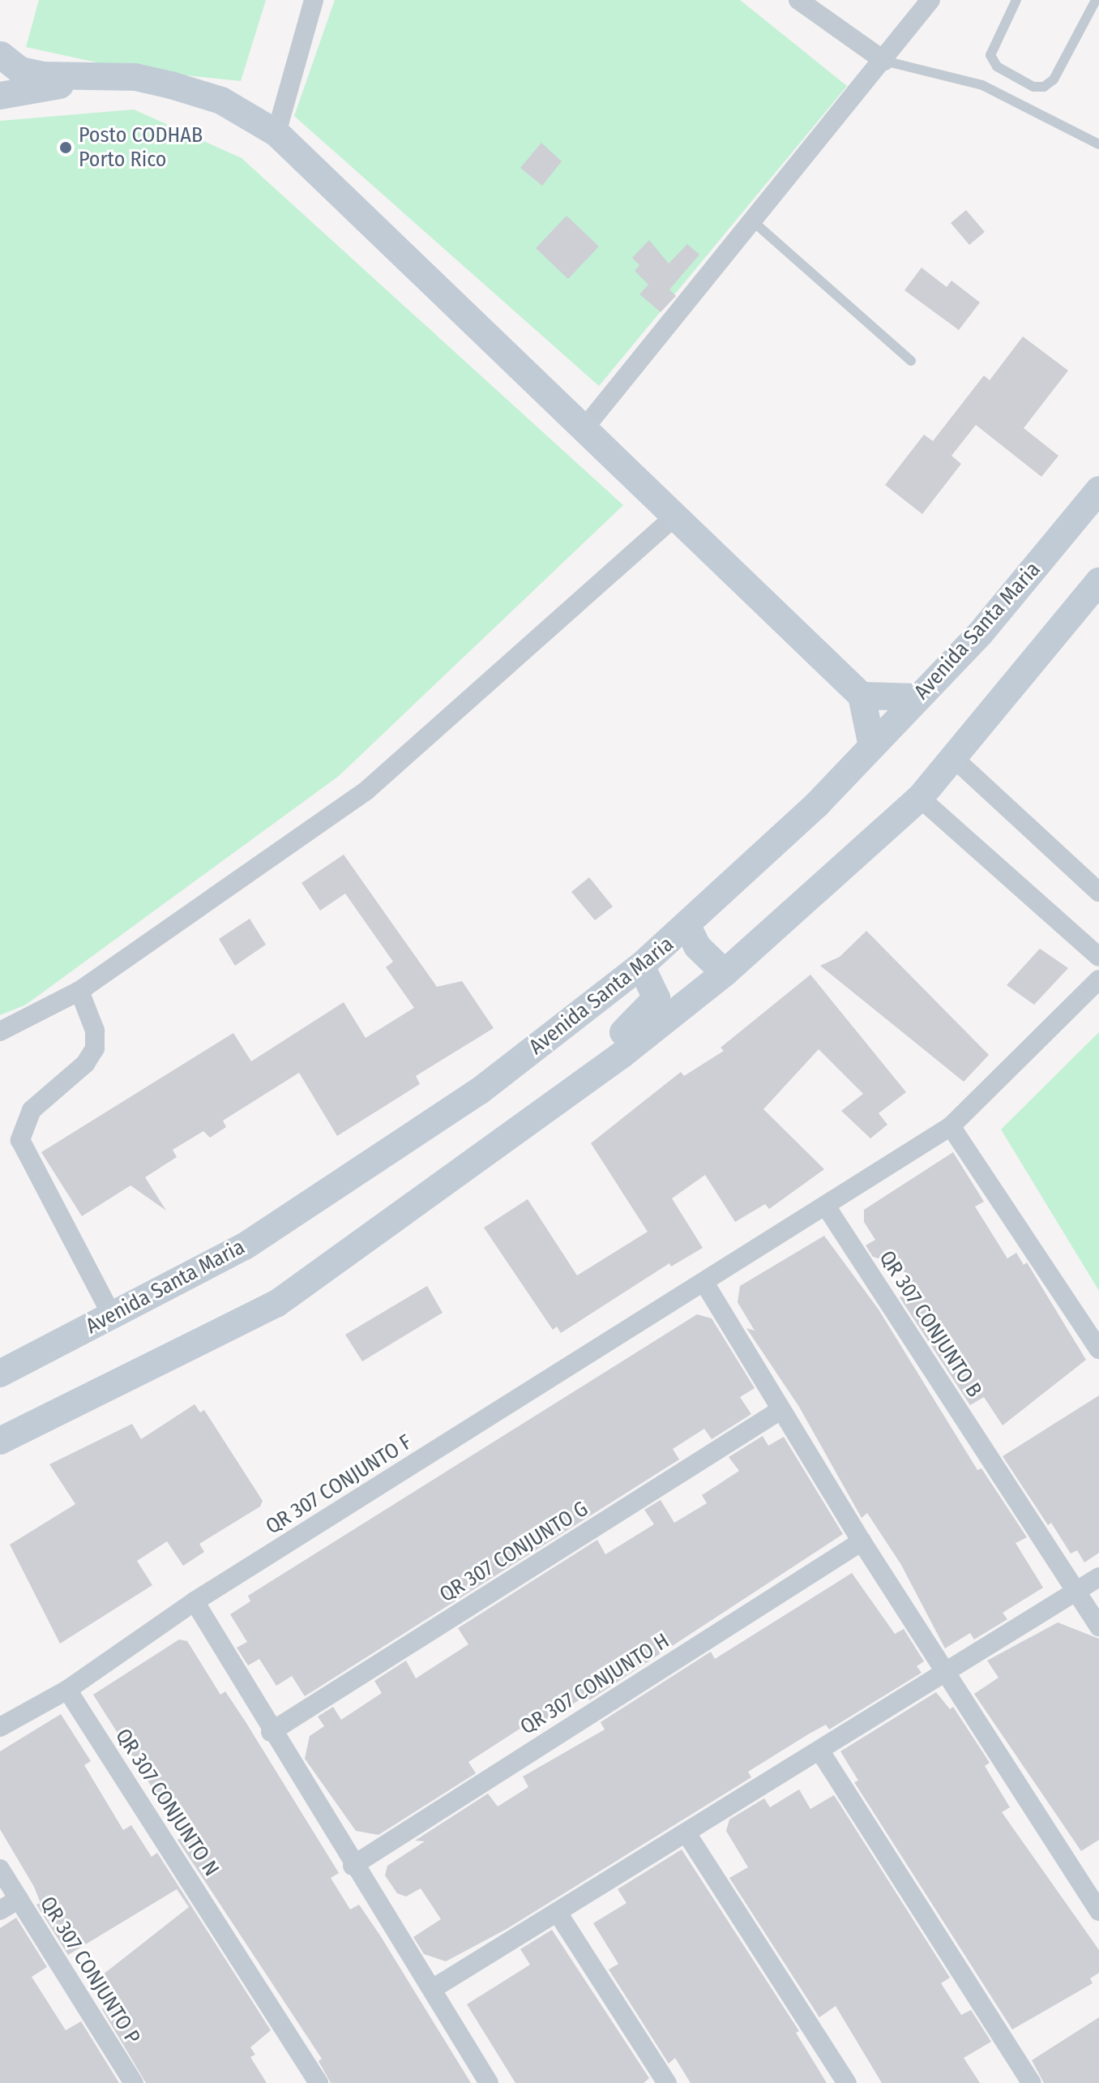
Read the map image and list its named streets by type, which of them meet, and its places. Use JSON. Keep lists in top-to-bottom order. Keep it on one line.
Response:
{"streets":{"main road":["Avenida Santa Maria"],"street":["QR 307 CONJUNTO B","QR 307 CONJUNTO F","QR 307 CONJUNTO G","QR 307 CONJUNTO H","QR 307 CONJUNTO N","QR 307 CONJUNTO P"]},"crossings":[["QR 307 CONJUNTO B","QR 307 CONJUNTO F"],["QR 307 CONJUNTO F","QR 307 CONJUNTO N"]],"places":["Posto CODHAB Porto Rico"]}
